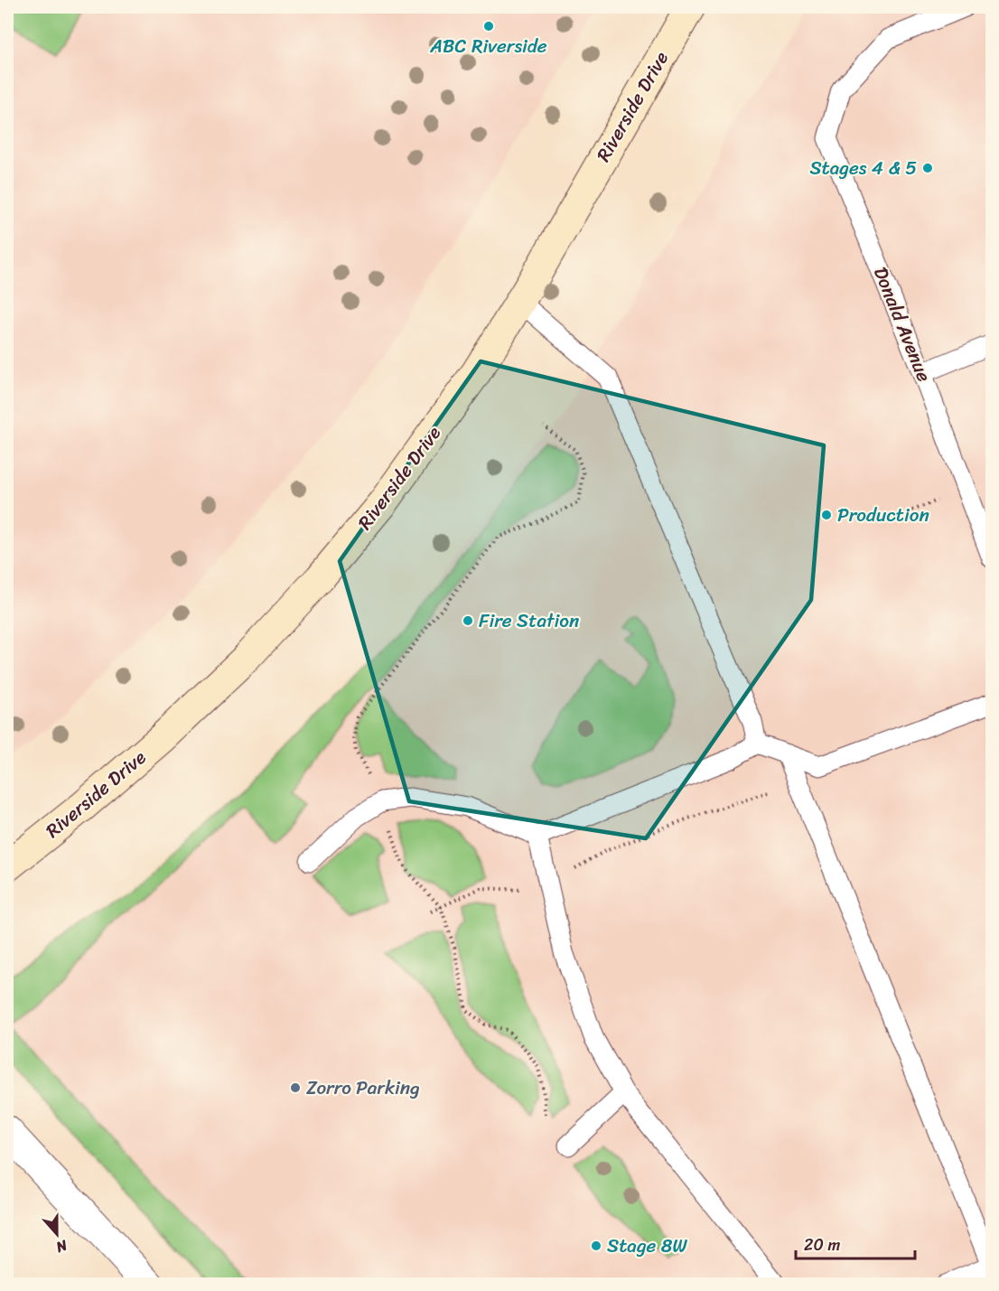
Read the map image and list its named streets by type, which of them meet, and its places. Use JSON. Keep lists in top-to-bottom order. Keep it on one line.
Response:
{"streets":{"main road":["Riverside Drive"],"lane":["Donald Avenue"]},"places":["ABC Riverside","Stages 4 & 5","Production","Fire Station","Zorro Parking","Stage 8W"],"scale_bar":"20 m","north":"bottom"}
